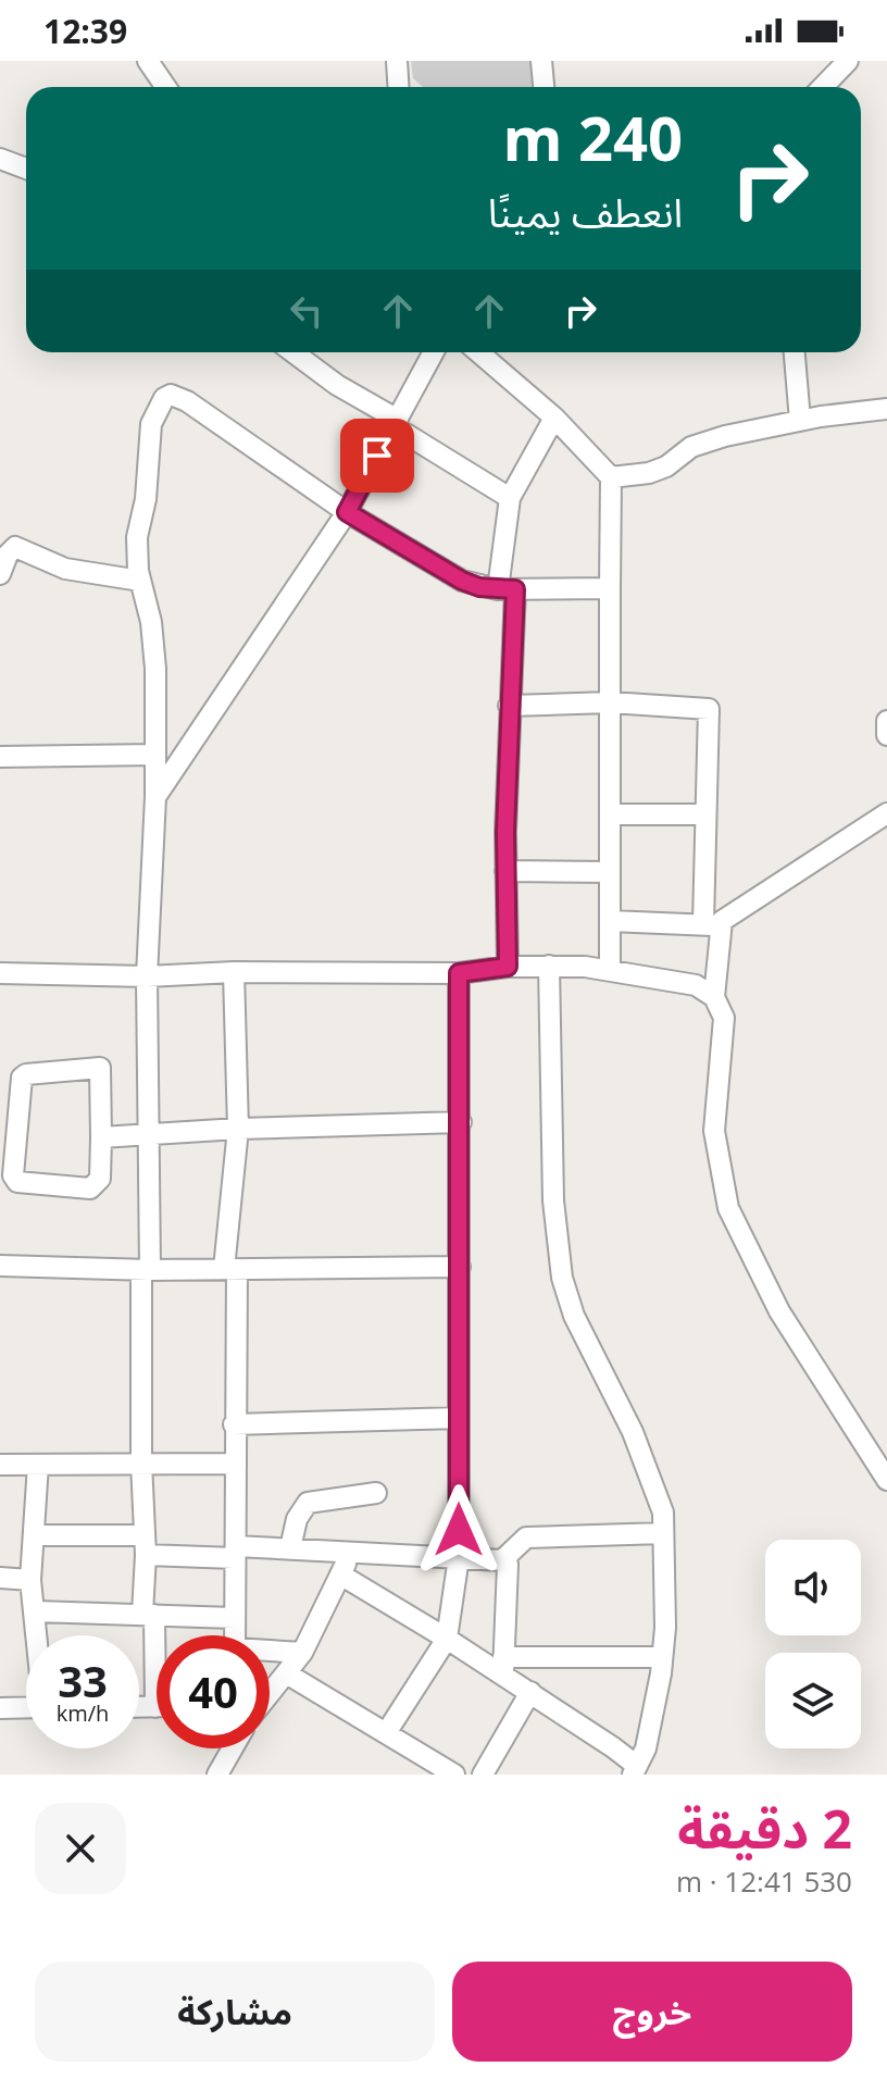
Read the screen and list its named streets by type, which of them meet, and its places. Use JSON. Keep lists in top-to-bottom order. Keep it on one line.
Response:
{"page":{"status":"12:39","turn":["240 m","انعطف يمينًا"],"speed":"33 km/h","limit":"40","heading":["2 دقيقة","530 m · 12:41"],"buttons":["خروج","مشاركة"]}}
